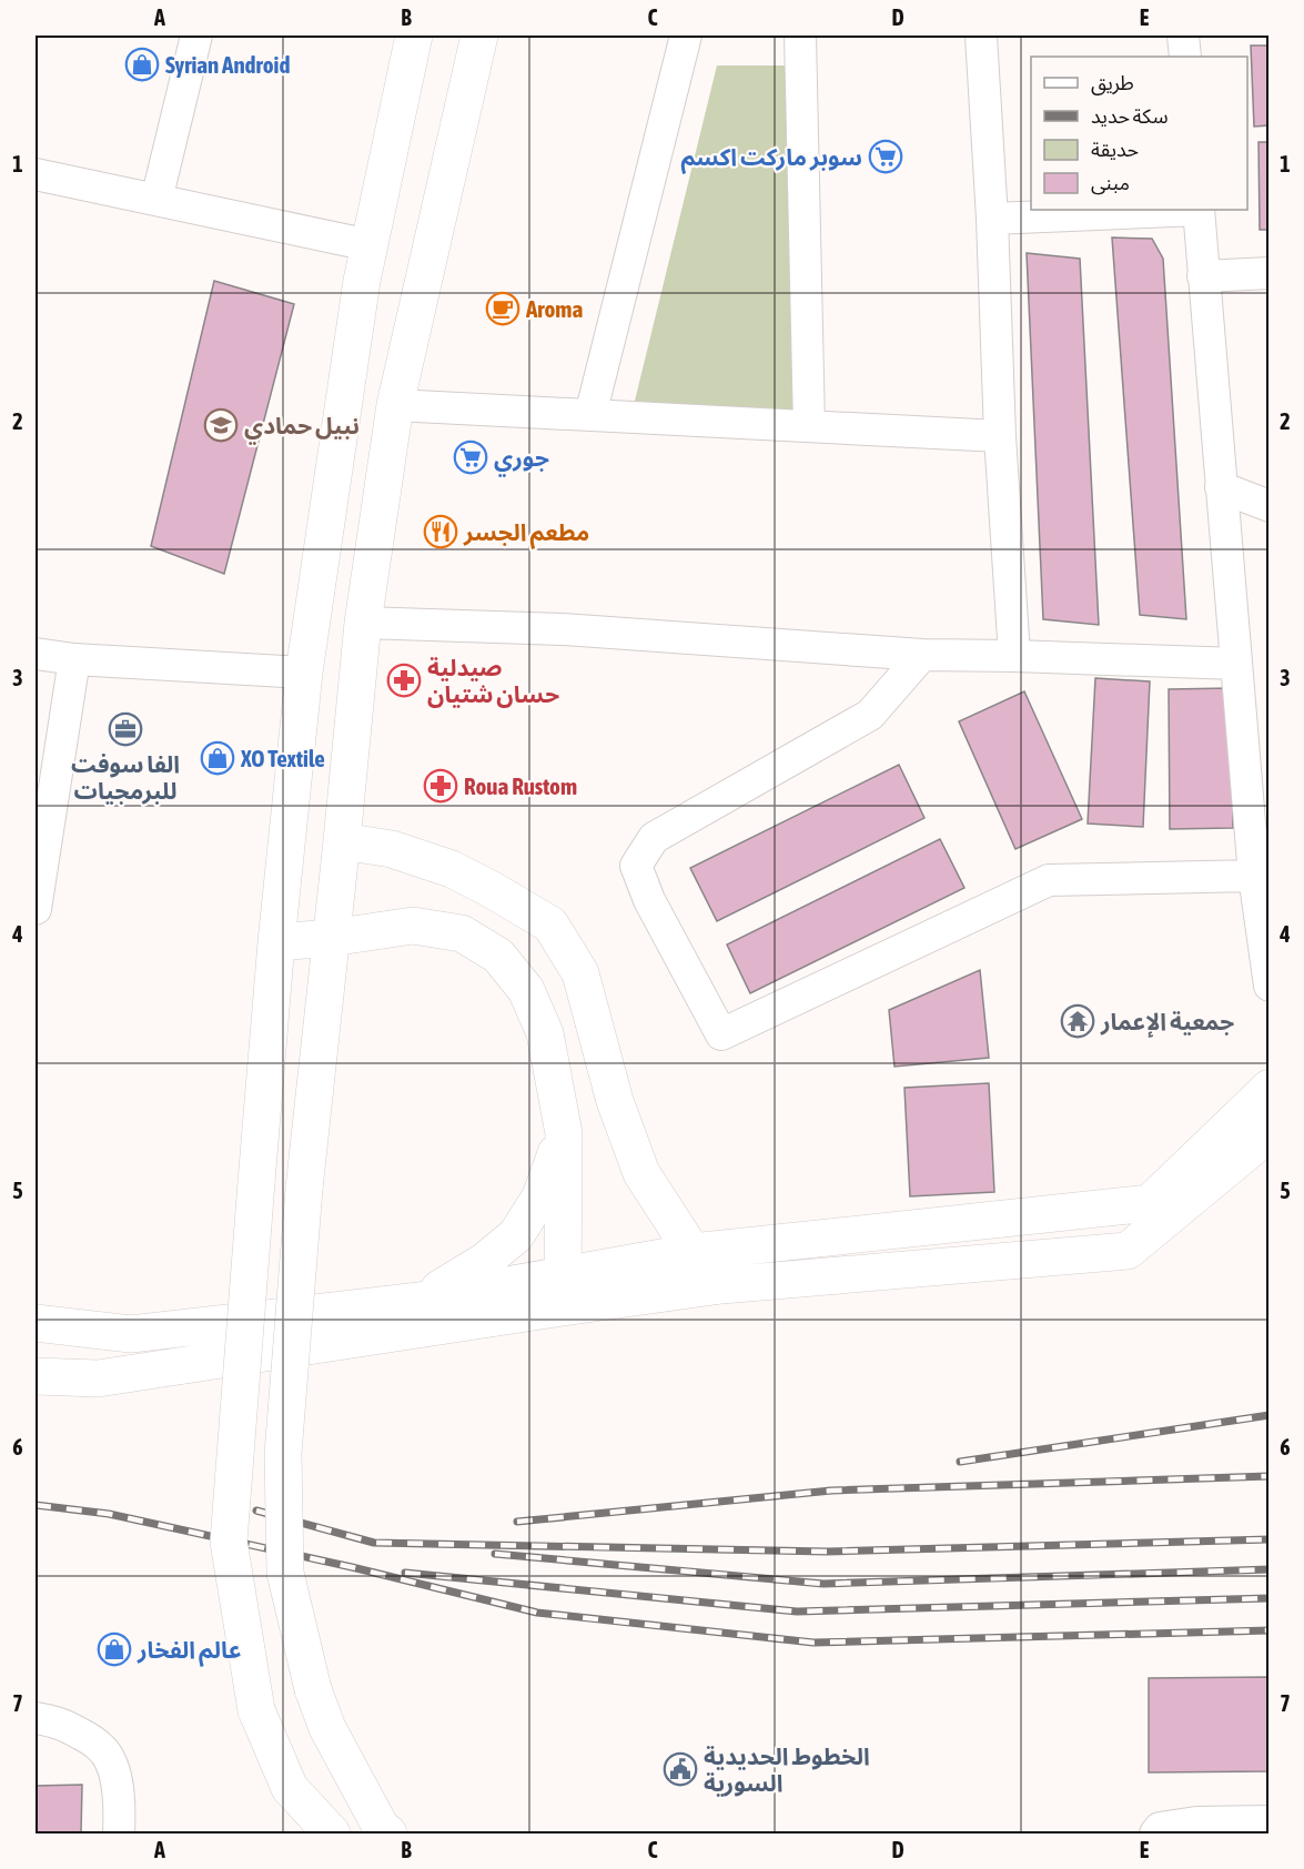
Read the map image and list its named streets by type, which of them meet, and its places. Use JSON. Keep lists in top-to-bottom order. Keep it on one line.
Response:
{"places":{"shop":["Syrian Android","XO Textile","عالم الفخار"],"supermarket":["سوبر ماركت اكسم","جوري"],"cafe":["Aroma"],"school or university":["نبيل حمادي"],"restaurant":["مطعم الجسر"],"pharmacy":["صيدلية حسان شتيان","Roua Rustom"],"office":["الفا سوفت للبرمجيات"],"temple":["جمعية الإعمار"],"public building":["الخطوط الحديدية السورية"]},"legend":["طريق","سكة حديد","حديقة","مبنى"],"grid":{"columns":["A","B","C","D","E"],"rows":["1","2","3","4","5","6","7"]}}
